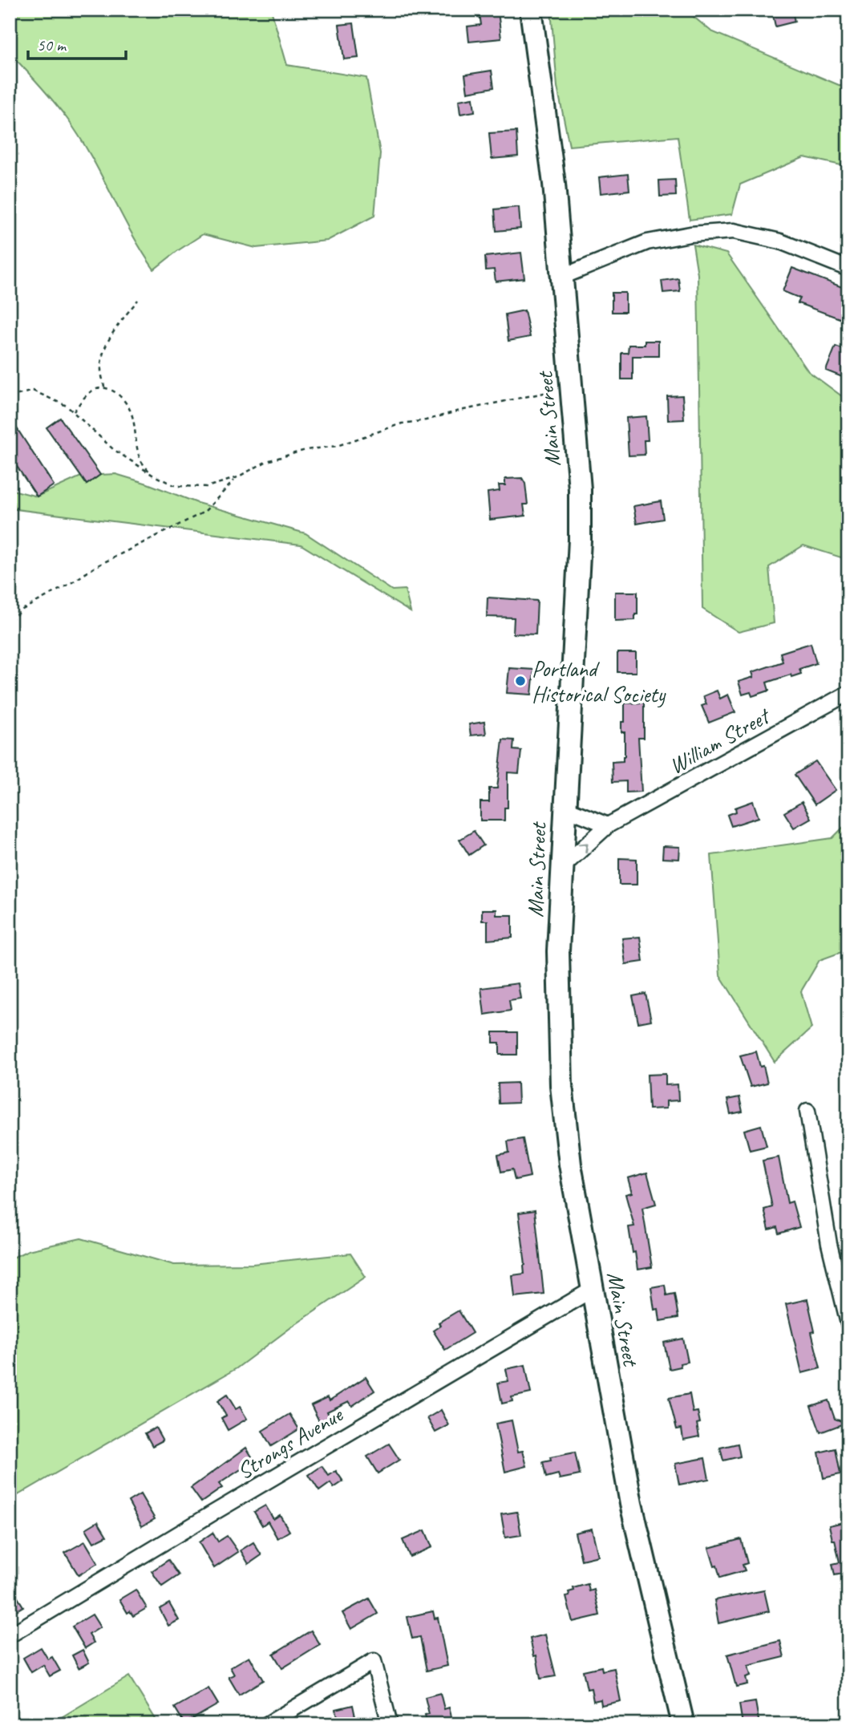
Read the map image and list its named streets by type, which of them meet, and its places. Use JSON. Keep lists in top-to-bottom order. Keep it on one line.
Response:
{"streets":{"main road":["Main Street"],"street":["William Street","Strongs Avenue"]},"crossings":[["Main Street","William Street"],["Main Street","Strongs Avenue"]],"places":["Portland Historical Society"],"scale_bar":"50 m"}
